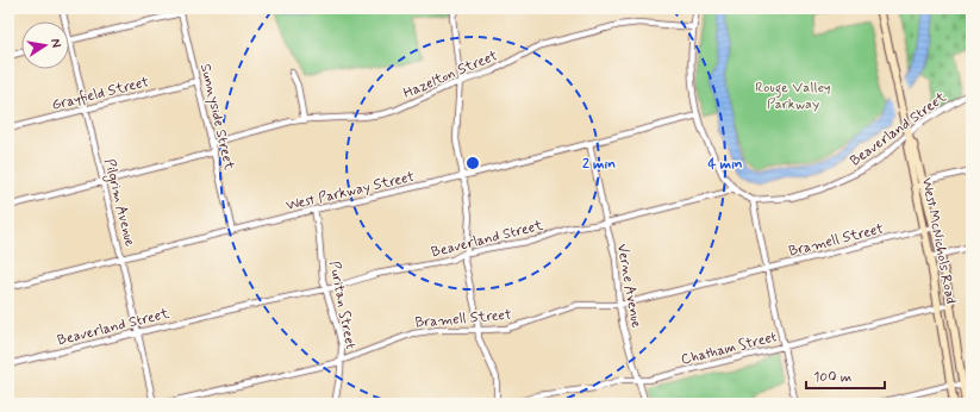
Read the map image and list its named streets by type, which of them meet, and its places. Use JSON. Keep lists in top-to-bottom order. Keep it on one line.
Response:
{"streets":{"main road":["West McNichols Road"],"street":["Hazelton Street","Grayfield Street","Sunnyside Street","Beaverland Street","West Parkway Street","Pilgrim Avenue","Bramell Street","Verne Avenue","Puritan Street","Chatham Street"]},"crossings":[["Hazelton Street","Sunnyside Street"],["Grayfield Street","Sunnyside Street"],["Grayfield Street","Pilgrim Avenue"],["Sunnyside Street","West Parkway Street"],["Beaverland Street","Pilgrim Avenue"],["Beaverland Street","West McNichols Road"],["Beaverland Street","Verne Avenue"],["Beaverland Street","Puritan Street"],["West Parkway Street","Pilgrim Avenue"],["West Parkway Street","Verne Avenue"],["West Parkway Street","Puritan Street"],["Bramell Street","West McNichols Road"],["Bramell Street","Verne Avenue"],["Bramell Street","Puritan Street"],["West McNichols Road","Chatham Street"],["Verne Avenue","Chatham Street"]],"parks":["Rouge Valley Parkway"],"scale_bar":"100 m","north":"right","rings":["2 min","4 min"]}
